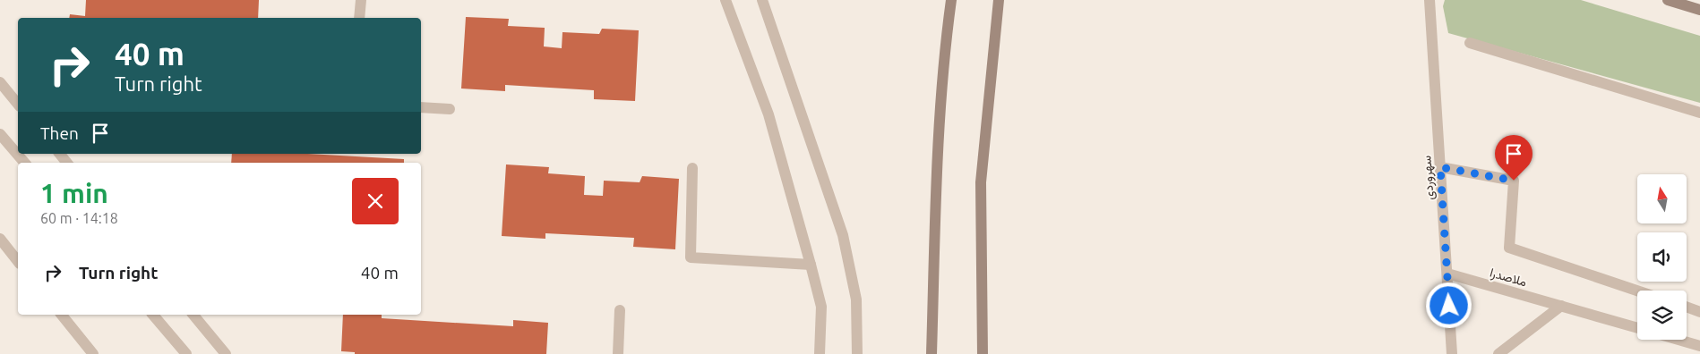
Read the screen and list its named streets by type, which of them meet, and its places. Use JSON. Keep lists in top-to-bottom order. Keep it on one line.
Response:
{"streets":{"street":["سهروردی","ملاصدرا"]},"crossings":[["سهروردی","ملاصدرا"]],"north":"top","page":{"turn":["40 m","Turn right"],"then":"Then","heading":["1 min","60 m · 14:18"],"list":[{"name":"Turn right","value":"40 m"}]}}
